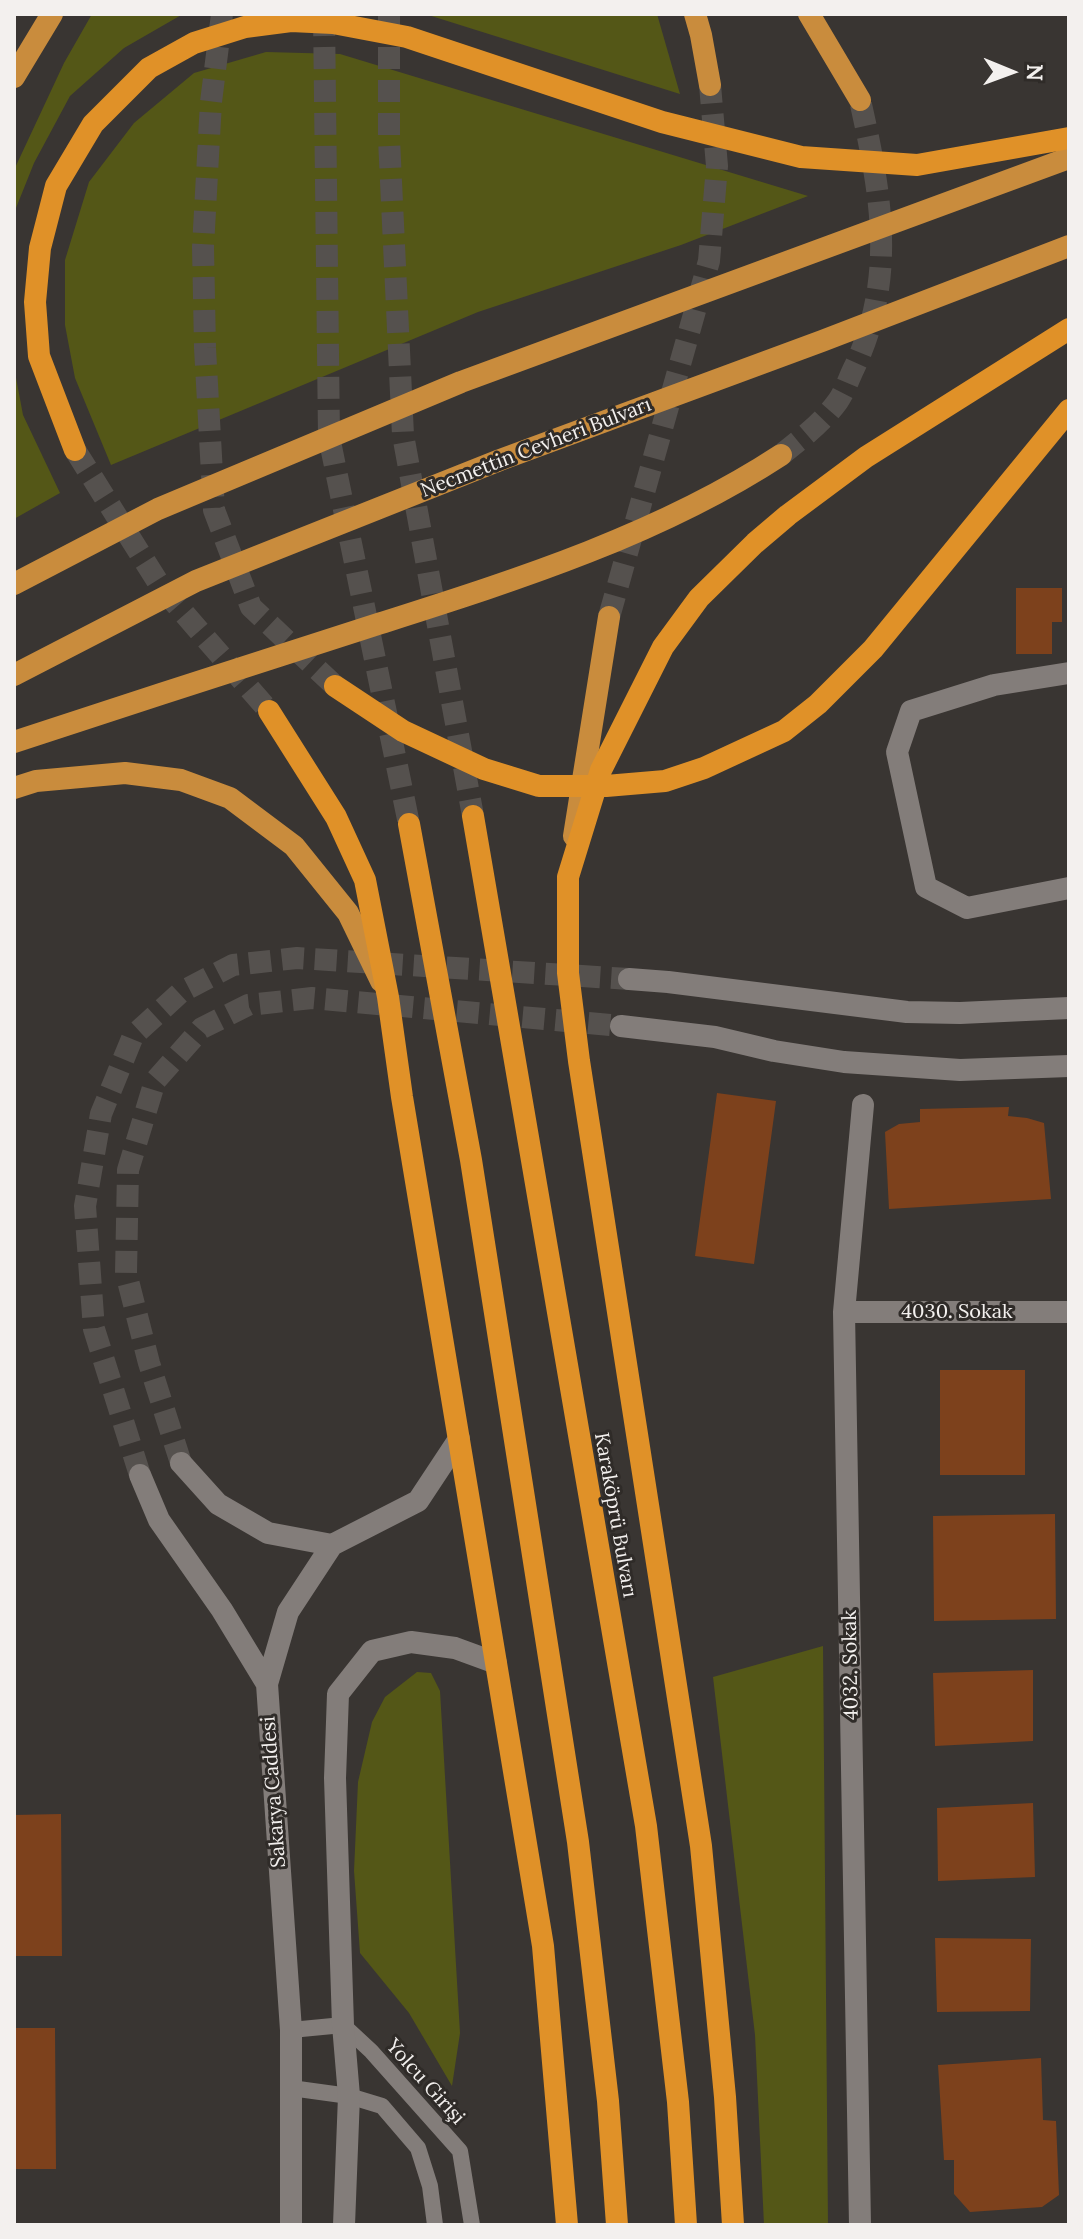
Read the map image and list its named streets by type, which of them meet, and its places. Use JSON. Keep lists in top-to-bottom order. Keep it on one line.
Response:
{"streets":{"highway":["Karaköprü Bulvarı"],"main road":["Necmettin Cevheri Bulvarı","4030. Sokak","4032. Sokak","Sakarya Caddesi"],"lane":["Yolcu Girişi"]},"crossings":[["4030. Sokak","4032. Sokak"]],"north":"right"}
